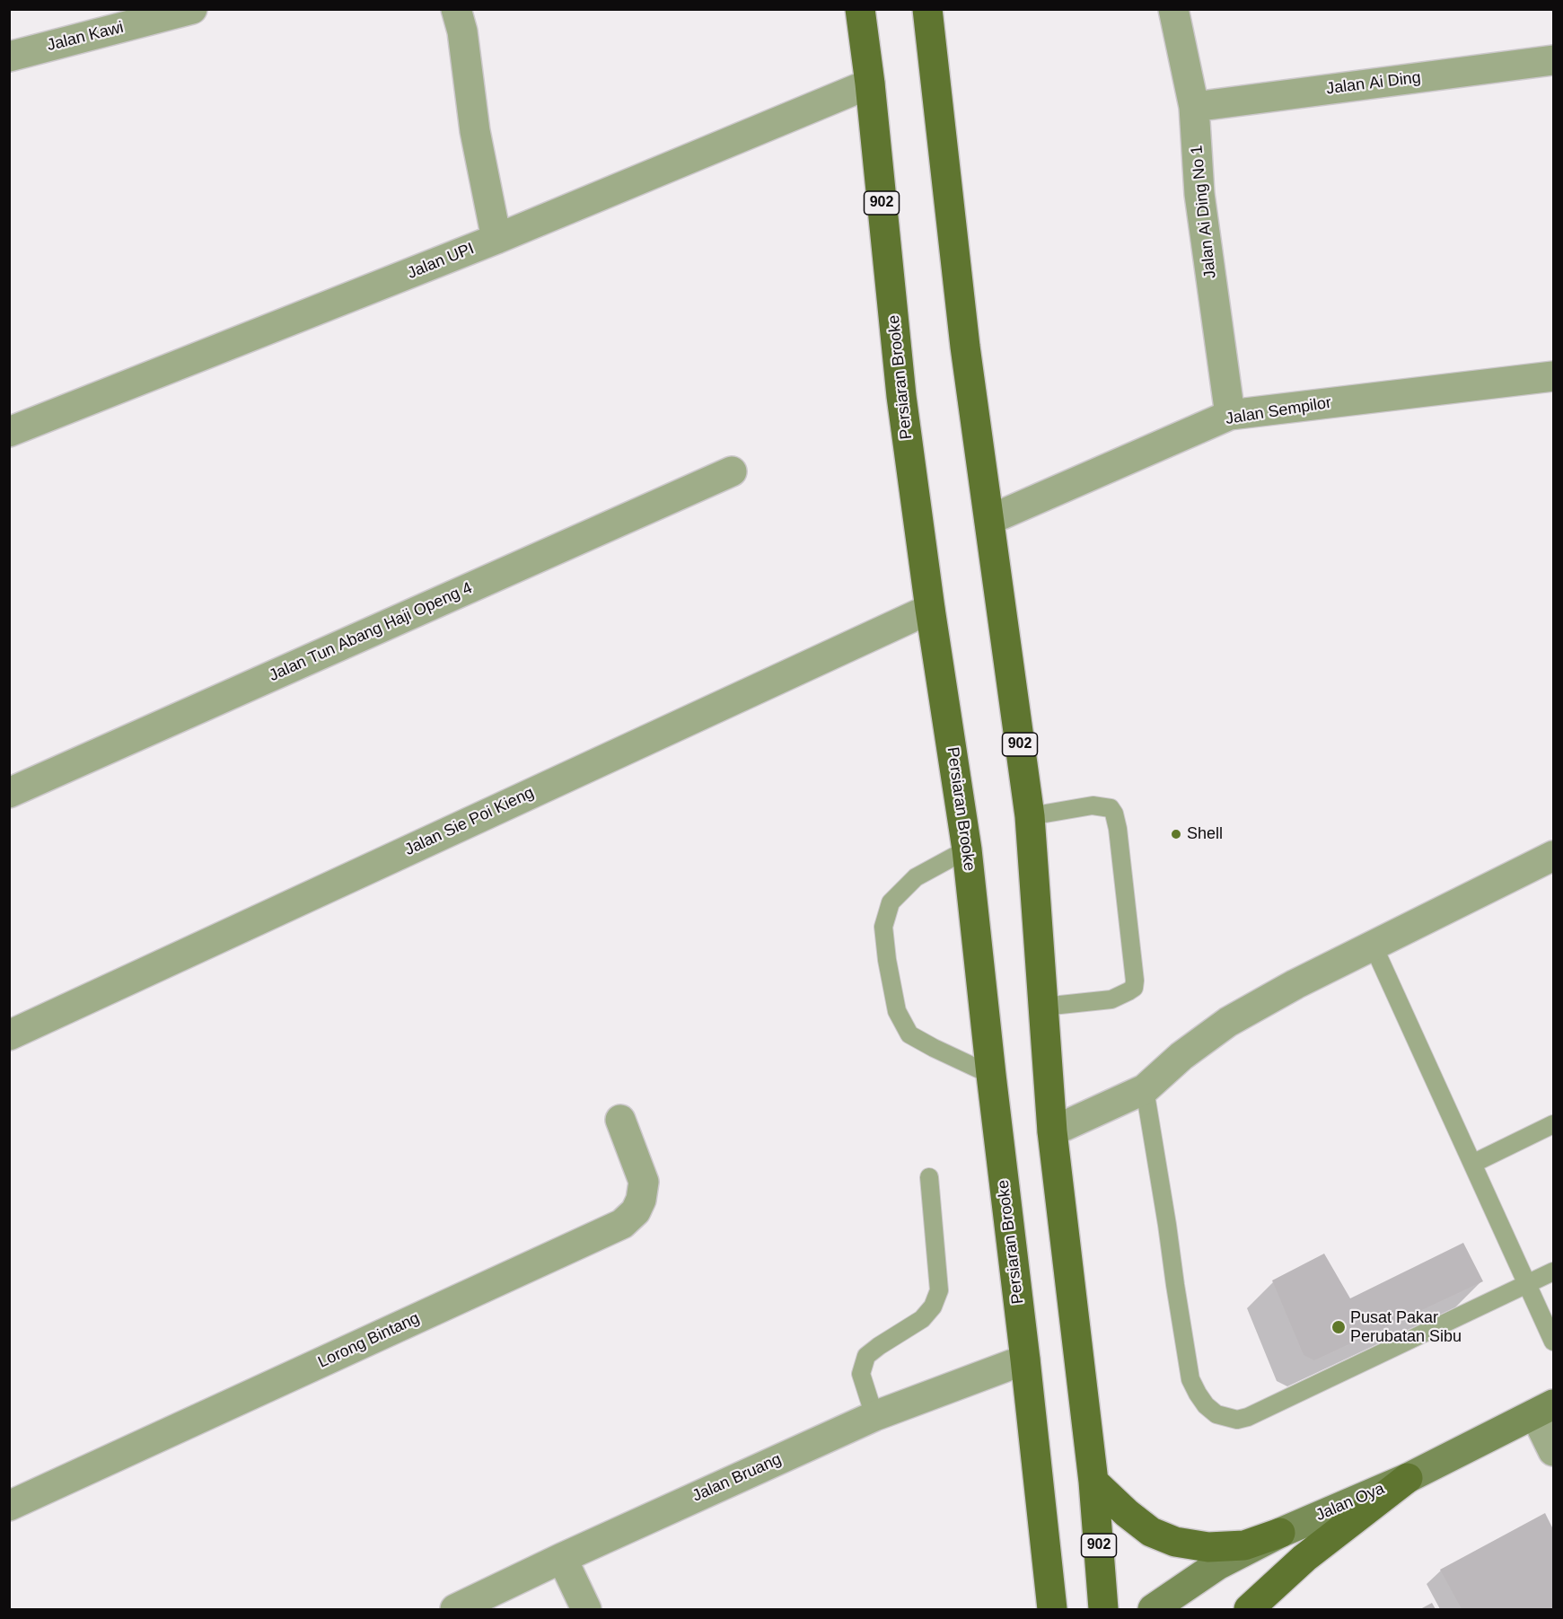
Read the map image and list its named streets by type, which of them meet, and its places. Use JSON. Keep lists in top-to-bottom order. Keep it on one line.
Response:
{"streets":{"main road":["902","Persiaran Brooke","Jalan Oya"],"street":["Jalan Kawi","Jalan Ai Ding","Jalan Ai Ding No 1","Jalan UPI","Jalan Sempilor","Jalan Tun Abang Haji Openg 4","Jalan Sie Poi Kieng","Lorong Bintang","Jalan Bruang"]},"crossings":[["Jalan Ai Ding","Jalan Ai Ding No 1"],["902","Jalan Sempilor"],["Jalan Ai Ding No 1","Jalan Sempilor"],["Jalan UPI","Persiaran Brooke"],["Persiaran Brooke","Jalan Sie Poi Kieng"],["Persiaran Brooke","Jalan Bruang"]],"places":["Shell","Pusat Pakar Perubatan Sibu"]}
